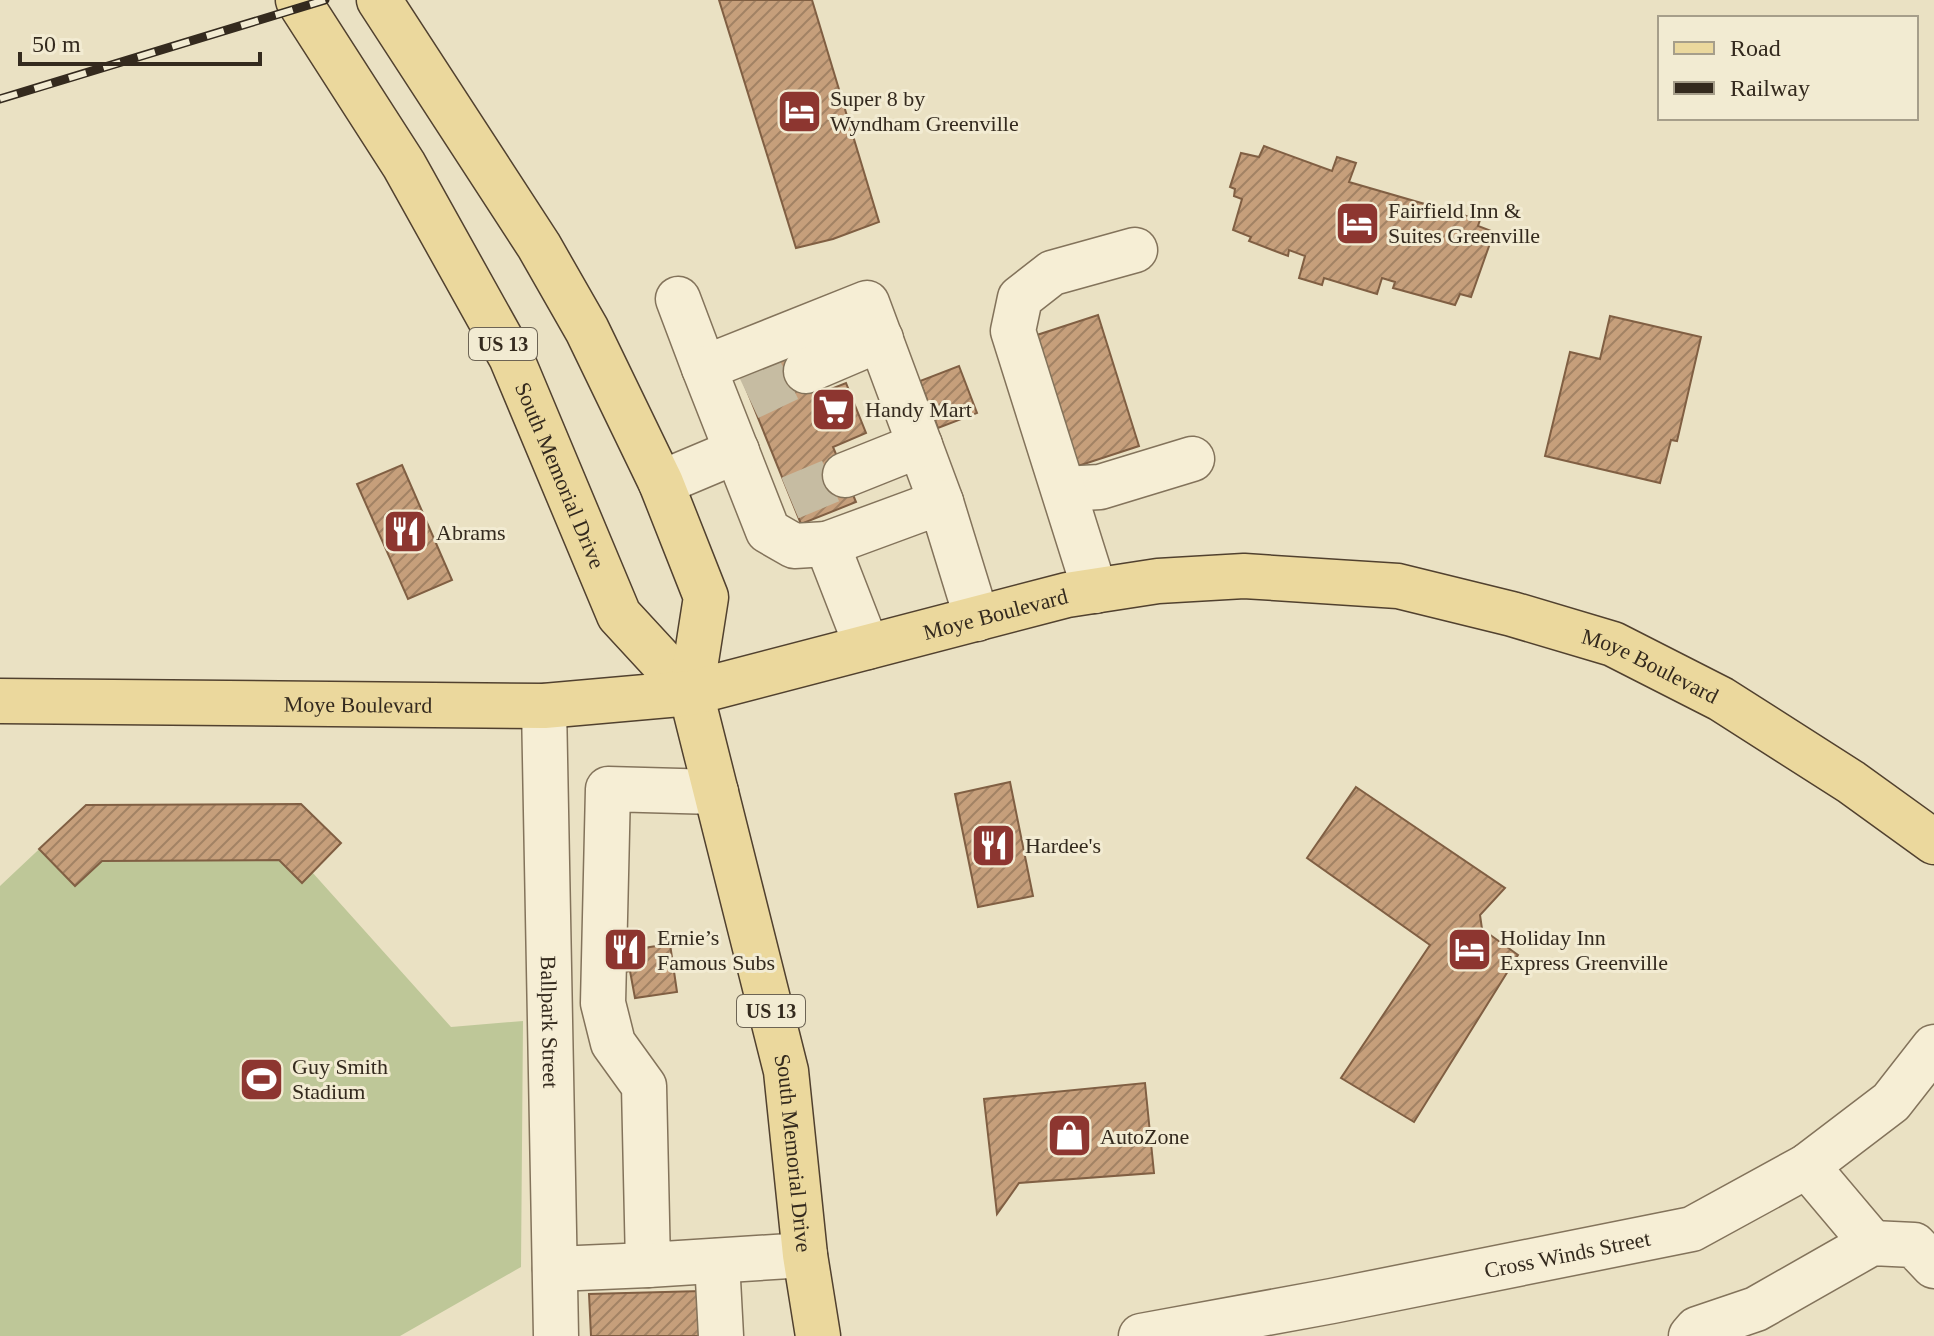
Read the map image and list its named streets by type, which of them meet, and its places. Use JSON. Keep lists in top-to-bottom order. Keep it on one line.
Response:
{"streets":{"main road":["US 13","South Memorial Drive","Moye Boulevard"],"street":["Ballpark Street","Cross Winds Street"]},"crossings":[["South Memorial Drive","Moye Boulevard"],["Moye Boulevard","Ballpark Street"]],"places":{"hotel":["Super 8 by Wyndham Greenville","Fairfield Inn & Suites Greenville","Holiday Inn Express Greenville"],"supermarket":["Handy Mart"],"restaurant":["Abrams","Hardee's","Ernie’s Famous Subs"],"sports":["Guy Smith Stadium"],"shop":["AutoZone"]},"legend":["Road","Railway"],"scale_bar":"50 m"}
